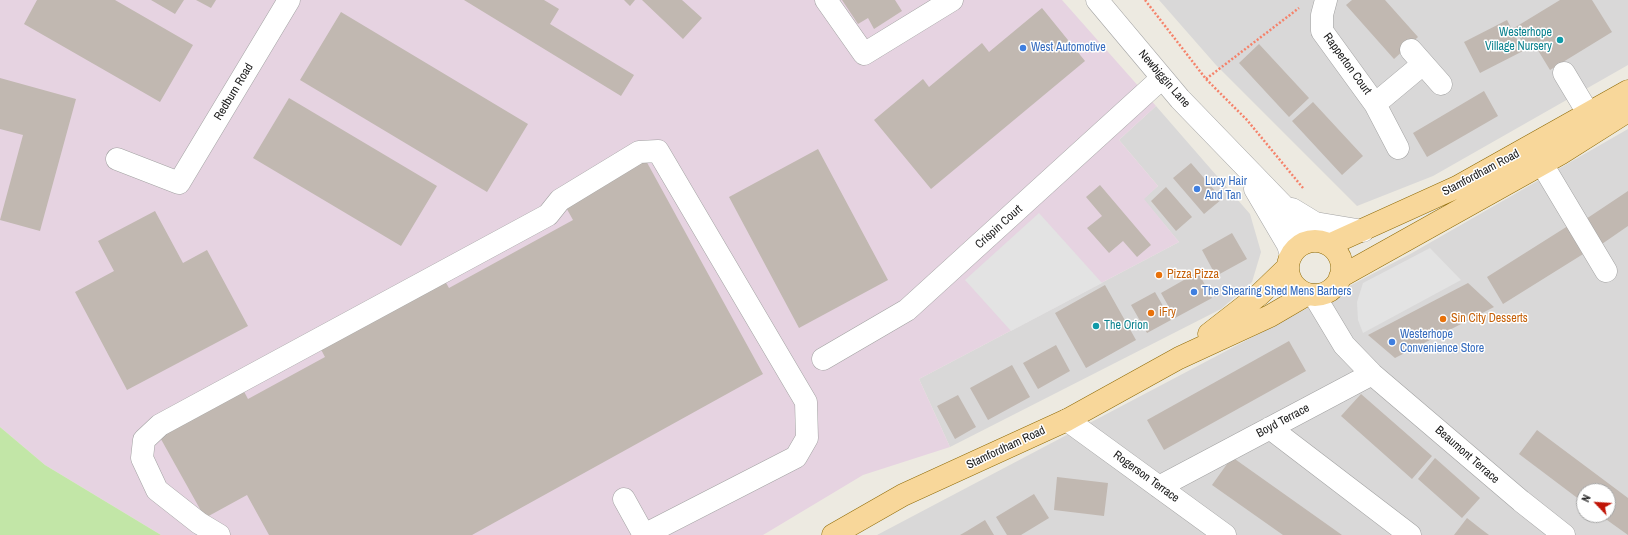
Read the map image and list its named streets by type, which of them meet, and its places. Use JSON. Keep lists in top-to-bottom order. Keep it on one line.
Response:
{"streets":{"main road":["Stamfordham Road"],"street":["Rapperton Court","Newbiggin Lane","Redburn Road","Crispin Court","Boyd Terrace","Beaumont Terrace","Rogerson Terrace"]},"crossings":[["Newbiggin Lane","Stamfordham Road"],["Newbiggin Lane","Crispin Court"],["Stamfordham Road","Rogerson Terrace"],["Boyd Terrace","Beaumont Terrace"],["Boyd Terrace","Rogerson Terrace"]],"places":["Westerhope Village Nursery","West Automotive","Lucy Hair And Tan","Pizza Pizza","The Shearing Shed Mens Barbers","iFry","Sin City Desserts","The Orion","Westerhope Convenience Store"],"north":"top left"}
